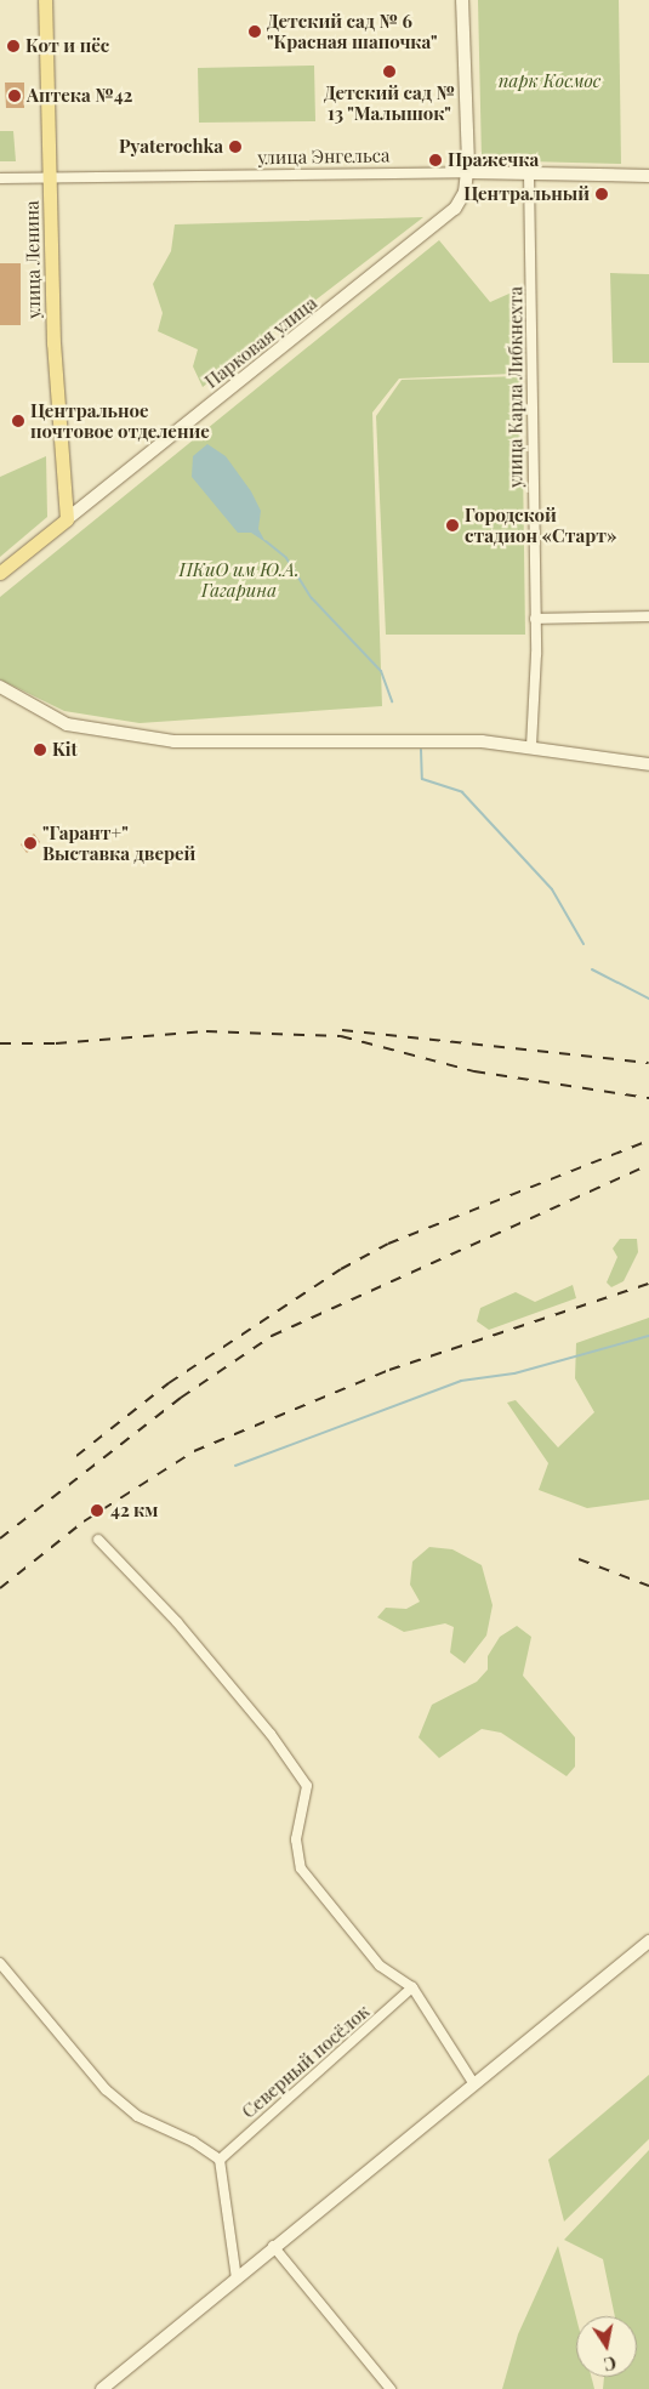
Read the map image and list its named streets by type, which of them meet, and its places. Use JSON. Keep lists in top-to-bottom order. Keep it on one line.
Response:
{"streets":{"main road":["улица Ленина","Парковая улица"],"street":["улица Энгельса","улица Карла Либкнехта","Северный посёлок"]},"crossings":[["улица Энгельса","улица Ленина"],["улица Энгельса","Парковая улица"],["улица Энгельса","улица Карла Либкнехта"],["улица Ленина","Парковая улица"]],"parks":["парк Космос","ПКиО им Ю.А. Гагарина"],"places":["Детский сад № 6 \"Красная шапочка\"","Кот и пёс","Детский сад № 13 \"Малышок\"","Аптека №42","Pyaterochka","Пражечка","Центральный","Центральное почтовое отделение","Городской стадион «Старт»","Kit","\"Гарант+\" Выставка дверей","42 км"],"north":"bottom"}
